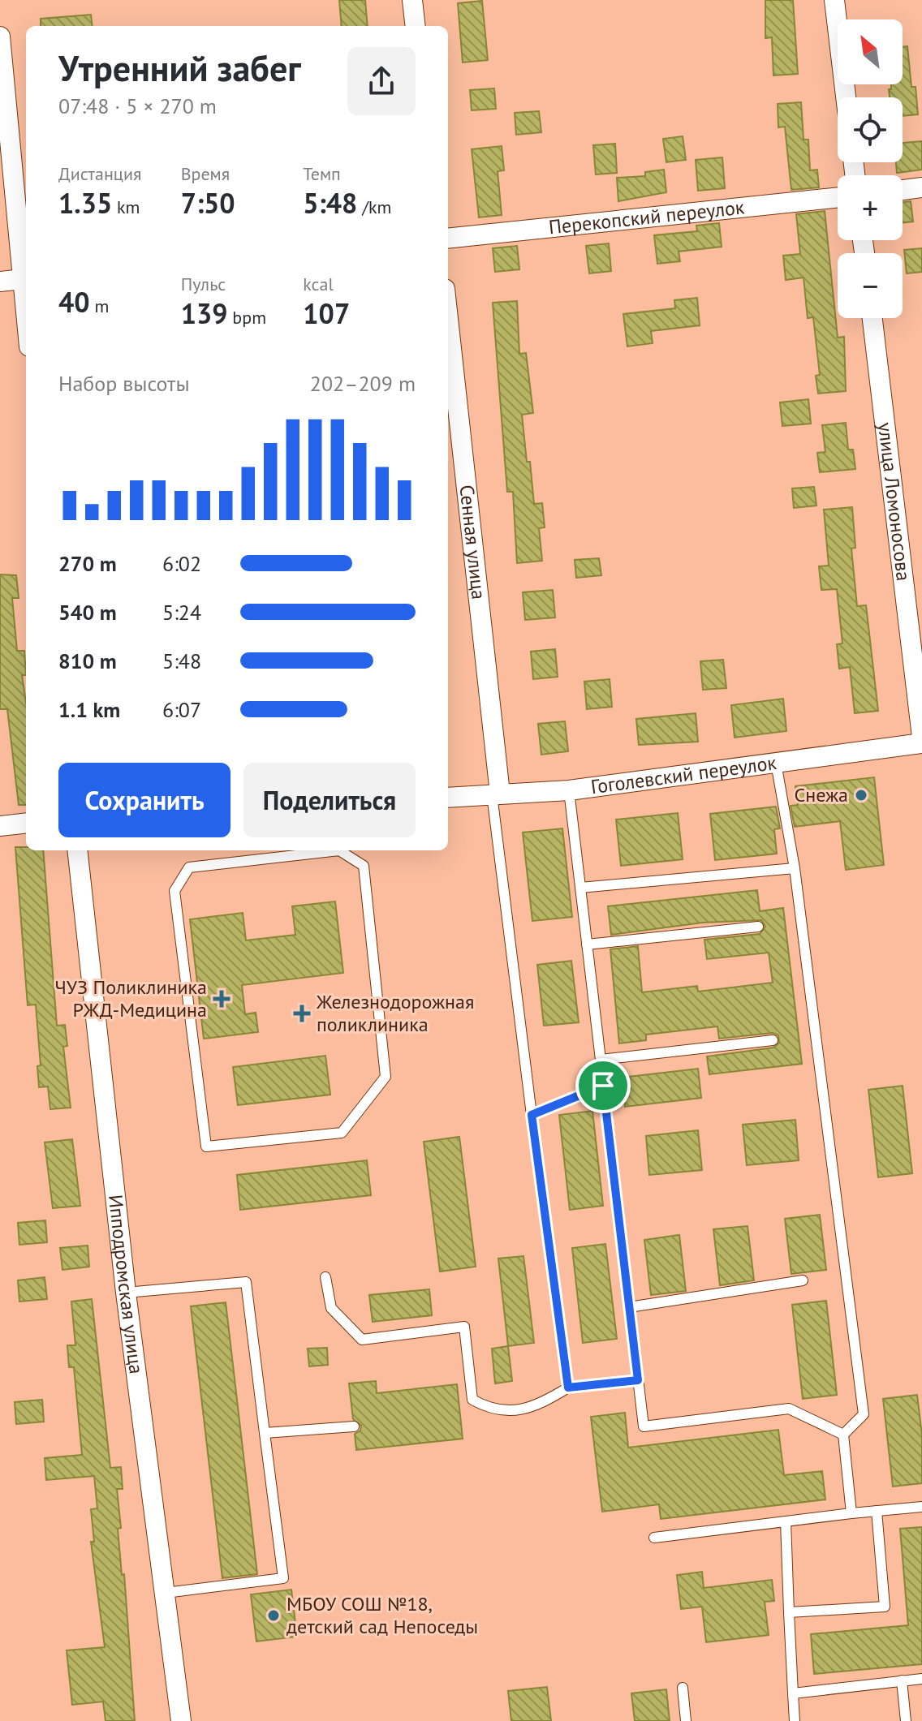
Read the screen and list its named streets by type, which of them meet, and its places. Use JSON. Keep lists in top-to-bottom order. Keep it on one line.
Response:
{"streets":{"street":["Перекопский переулок","улица Ломоносова","Сенная улица","Гоголевский переулок","Ипподромская улица"]},"crossings":[["Сенная улица","Гоголевский переулок"]],"places":{"other":["Снежа","МБОУ СОШ №18, детский сад Непоседы"],"health":["ЧУЗ Поликлиника РЖД-Медицина","Железнодорожная поликлиника"]},"north":"top left","page":{"map_buttons":["+","−"],"heading":["Утренний забег","07:48 · 5 × 270 m"],"stats":[["Дистанция","1.35 km"],["Время","7:50"],["Темп","5:48 /km"],["40 m"],["Пульс","139 bpm"],["kcal","107"]],"chart":["Набор высоты","202–209 m"],"list":[{"name":"270 m","note":"6:02"},{"name":"540 m","note":"5:24"},{"name":"810 m","note":"5:48"},{"name":"1.1 km","note":"6:07"}],"buttons":["Сохранить","Поделиться"]}}
